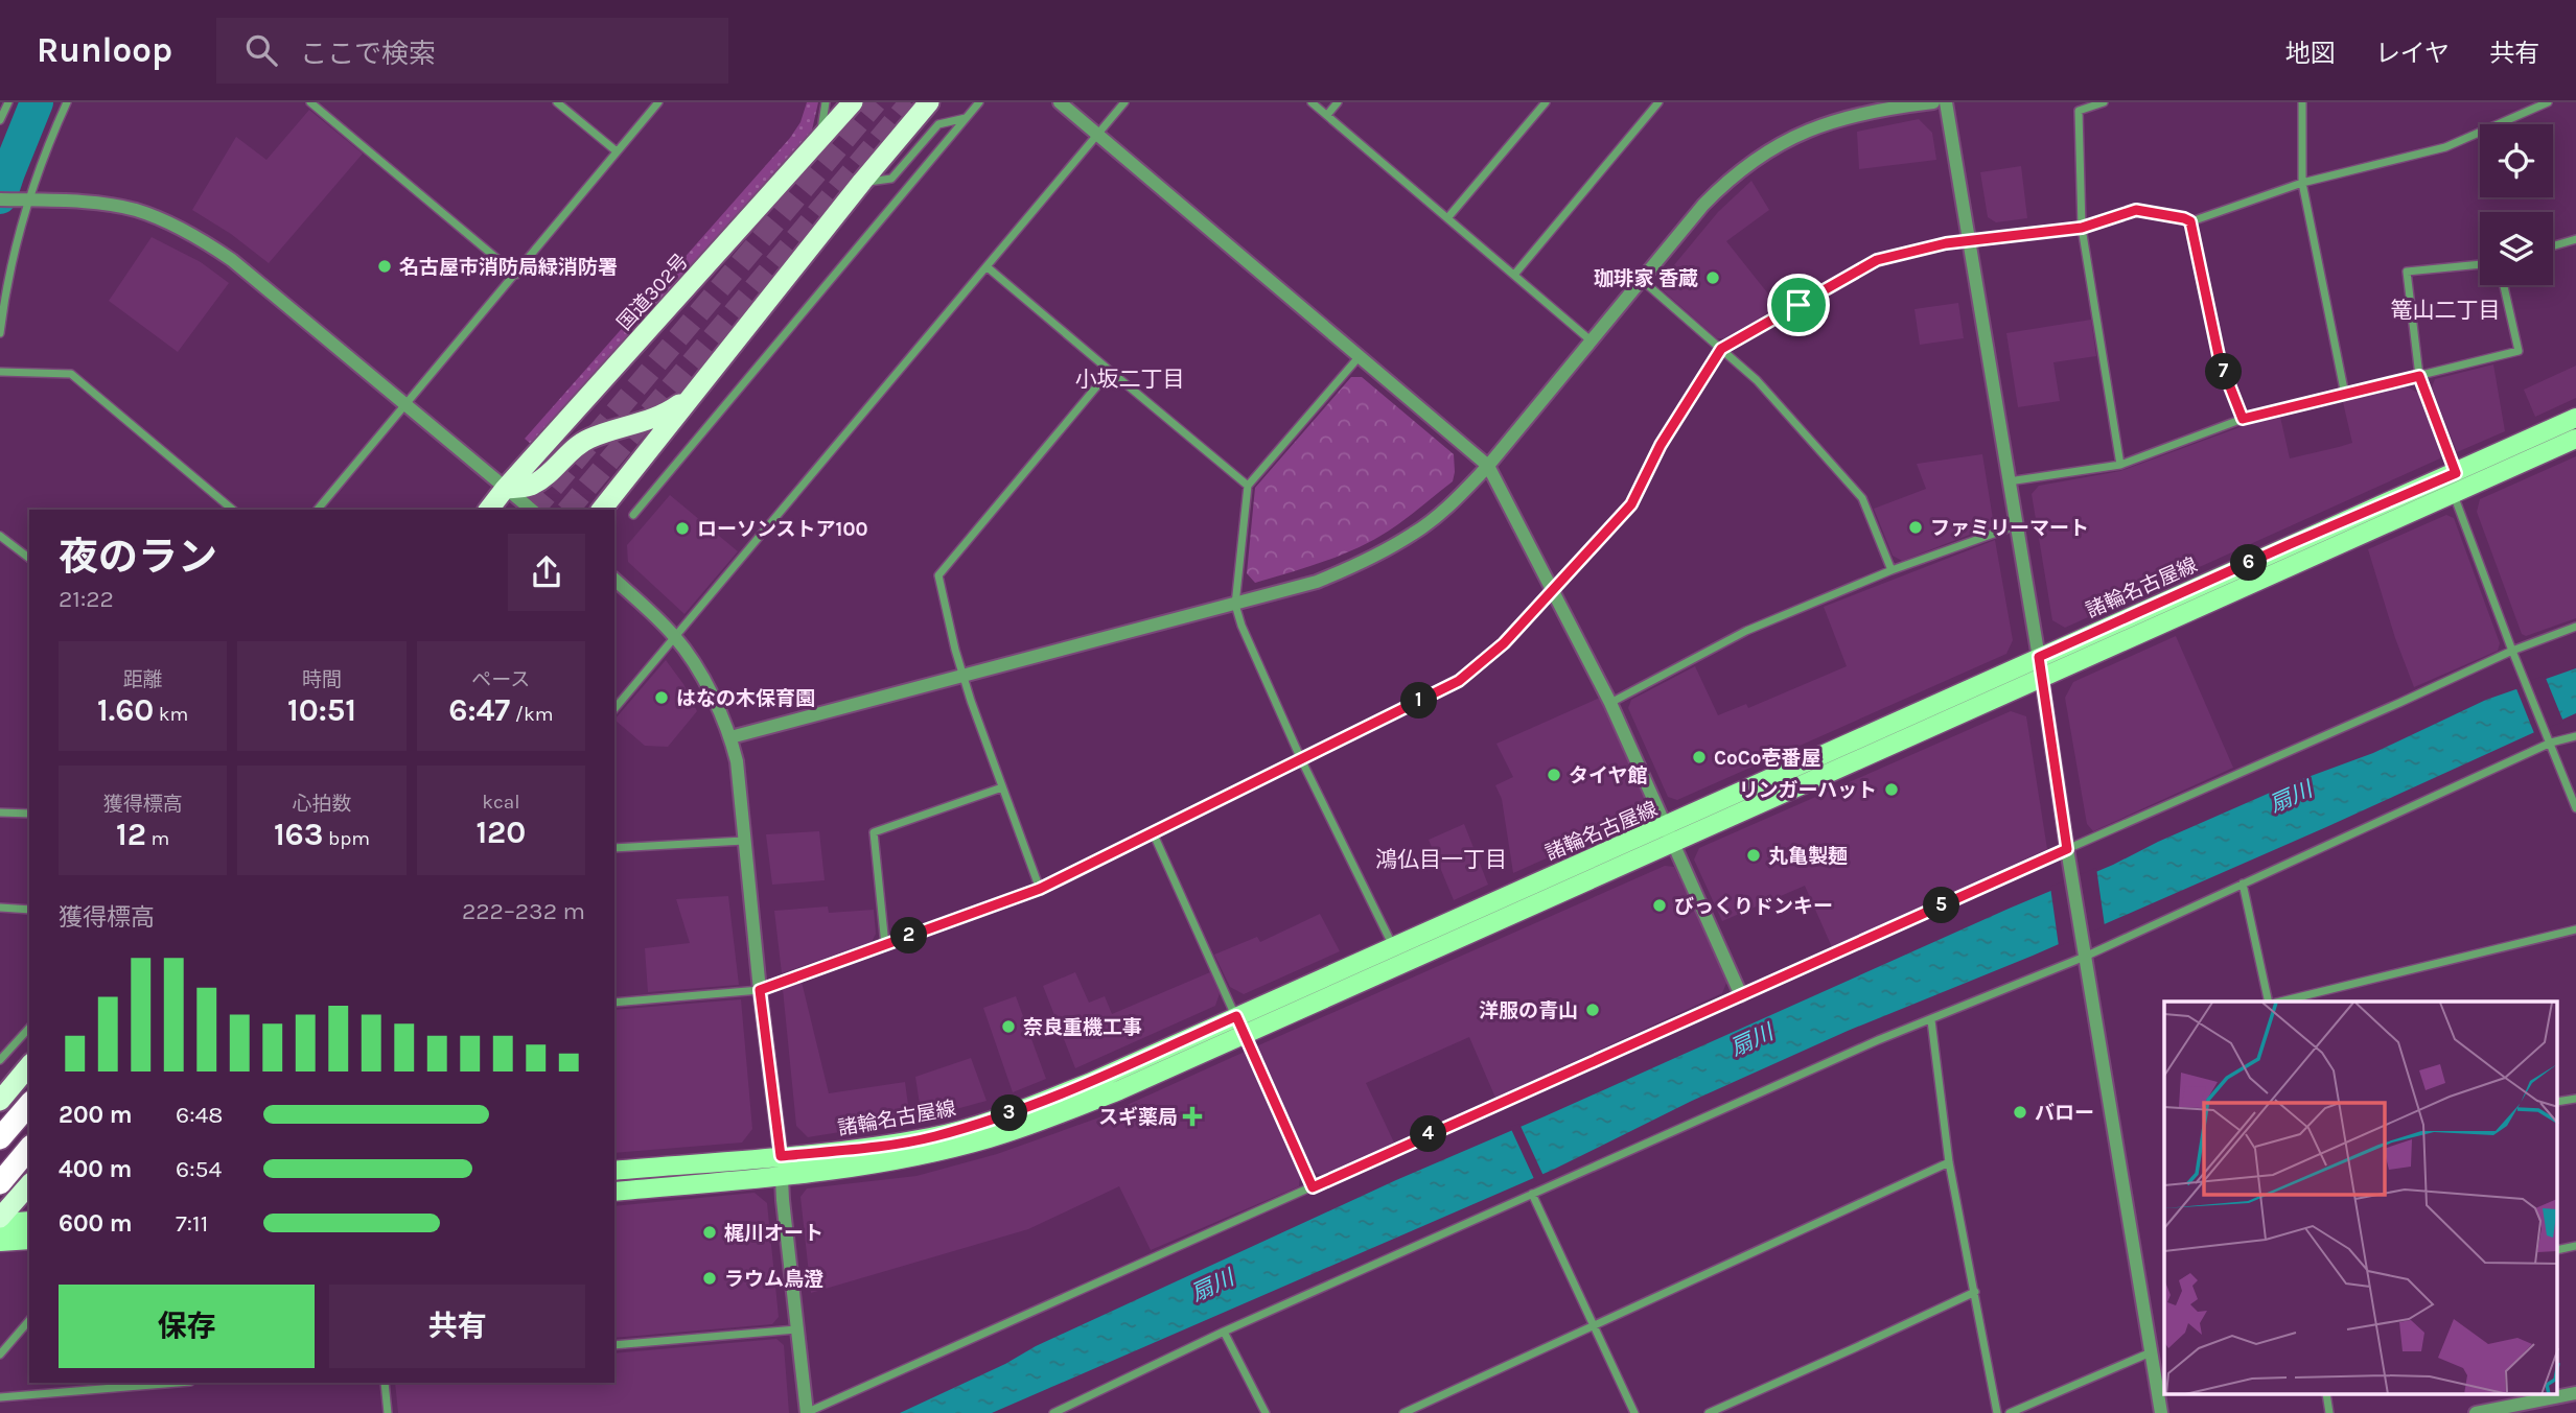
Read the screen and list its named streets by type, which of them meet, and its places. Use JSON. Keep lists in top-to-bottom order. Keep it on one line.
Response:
{"streets":{"highway":["国道302号"],"main road":["諸輪名古屋線"]},"districts":["篭山二丁目","小坂二丁目","鴻仏目一丁目"],"water":["扇川"],"places":{"other":["名古屋市消防局緑消防署","珈琲家 香蔵","ファミリーマート","ローソンストア100","はなの木保育園","CoCo壱番屋","タイヤ館","リンガーハット","丸亀製麺","びっくりドンキー","洋服の青山","奈良重機工事","バロー","梶川オート","ラウム鳥澄"],"health":["スギ薬局"]},"page":{"header":"Runloop","search":"ここで検索","nav":["地図","レイヤ","共有"],"pins":["7","6","1","5","2","3","4"],"heading":["夜のラン","21:22"],"stats":[["距離","1.60 km"],["時間","10:51"],["ペース","6:47 /km"],["獲得標高","12 m"],["心拍数","163 bpm"],["kcal","120"]],"chart":["獲得標高","222–232 m"],"list":[{"name":"200 m","note":"6:48"},{"name":"400 m","note":"6:54"},{"name":"600 m","note":"7:11"}],"buttons":["保存","共有"]}}
